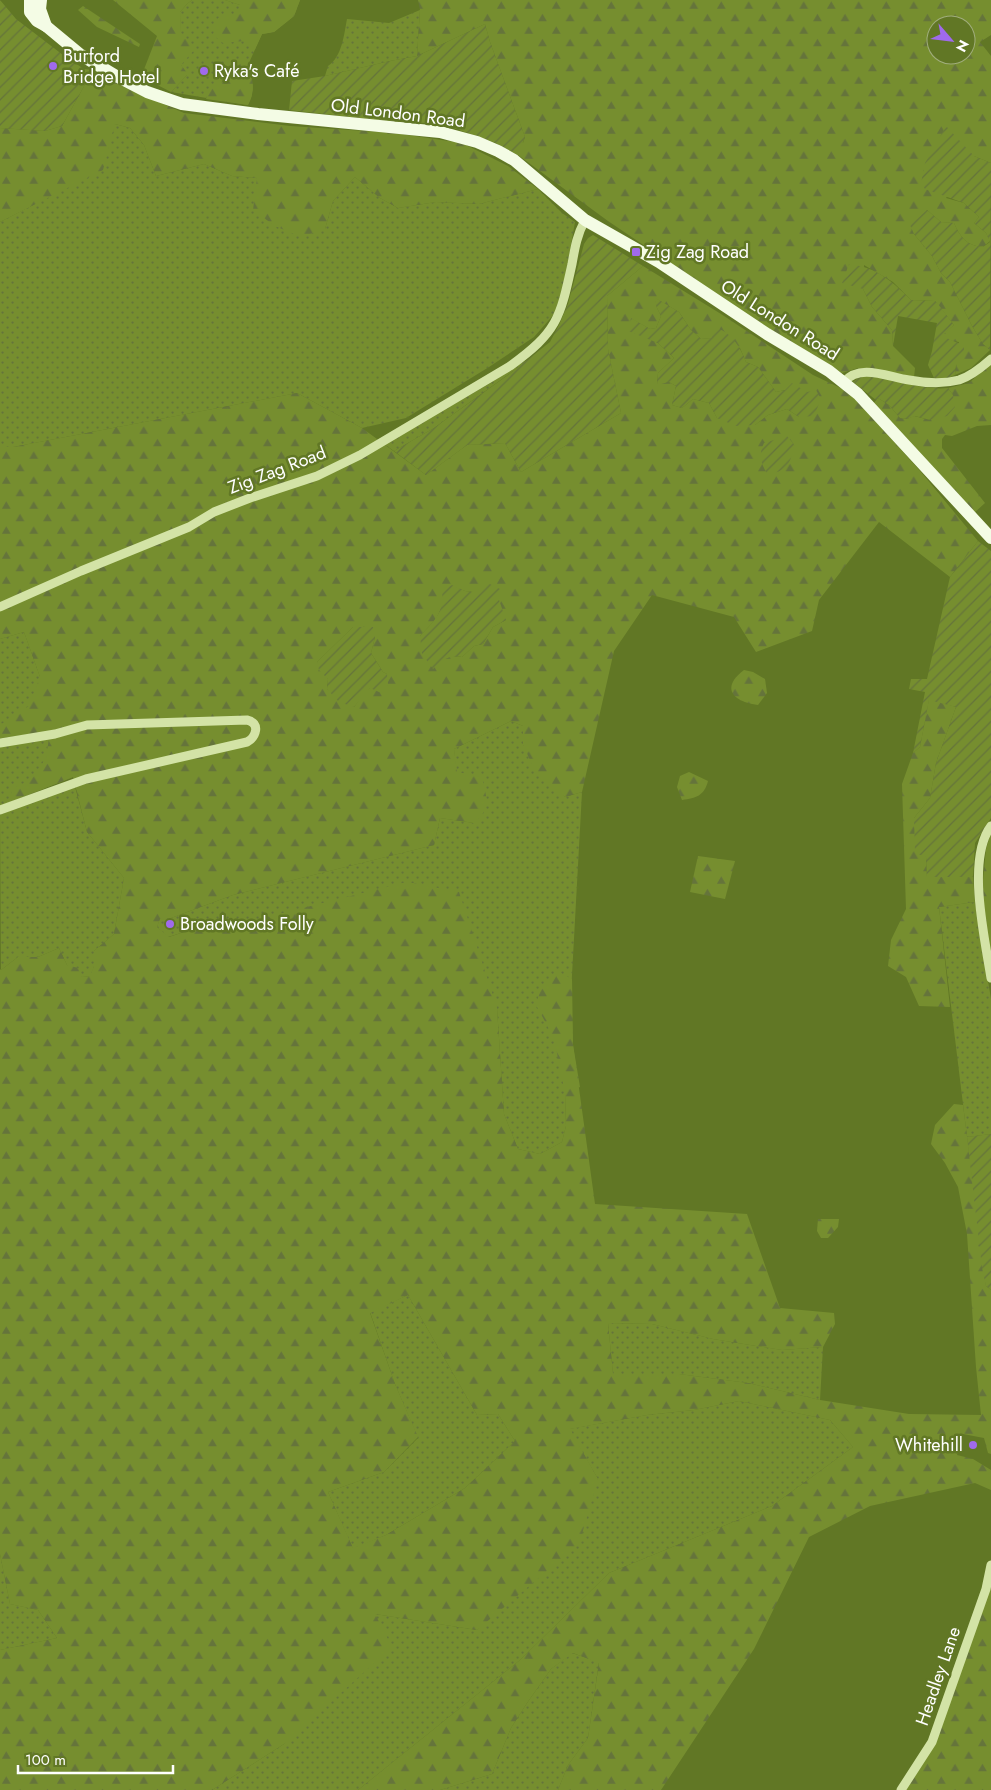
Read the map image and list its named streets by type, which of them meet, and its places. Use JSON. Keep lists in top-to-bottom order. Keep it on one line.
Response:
{"streets":{"main road":["Old London Road"],"street":["Zig Zag Road","Headley Lane"]},"crossings":[["Old London Road","Zig Zag Road"]],"places":{"other":["Burford Bridge Hotel","Ryka's Café","Broadwoods Folly","Whitehill"],"transit":["Zig Zag Road"]},"scale_bar":"100 m","north":"bottom right"}
